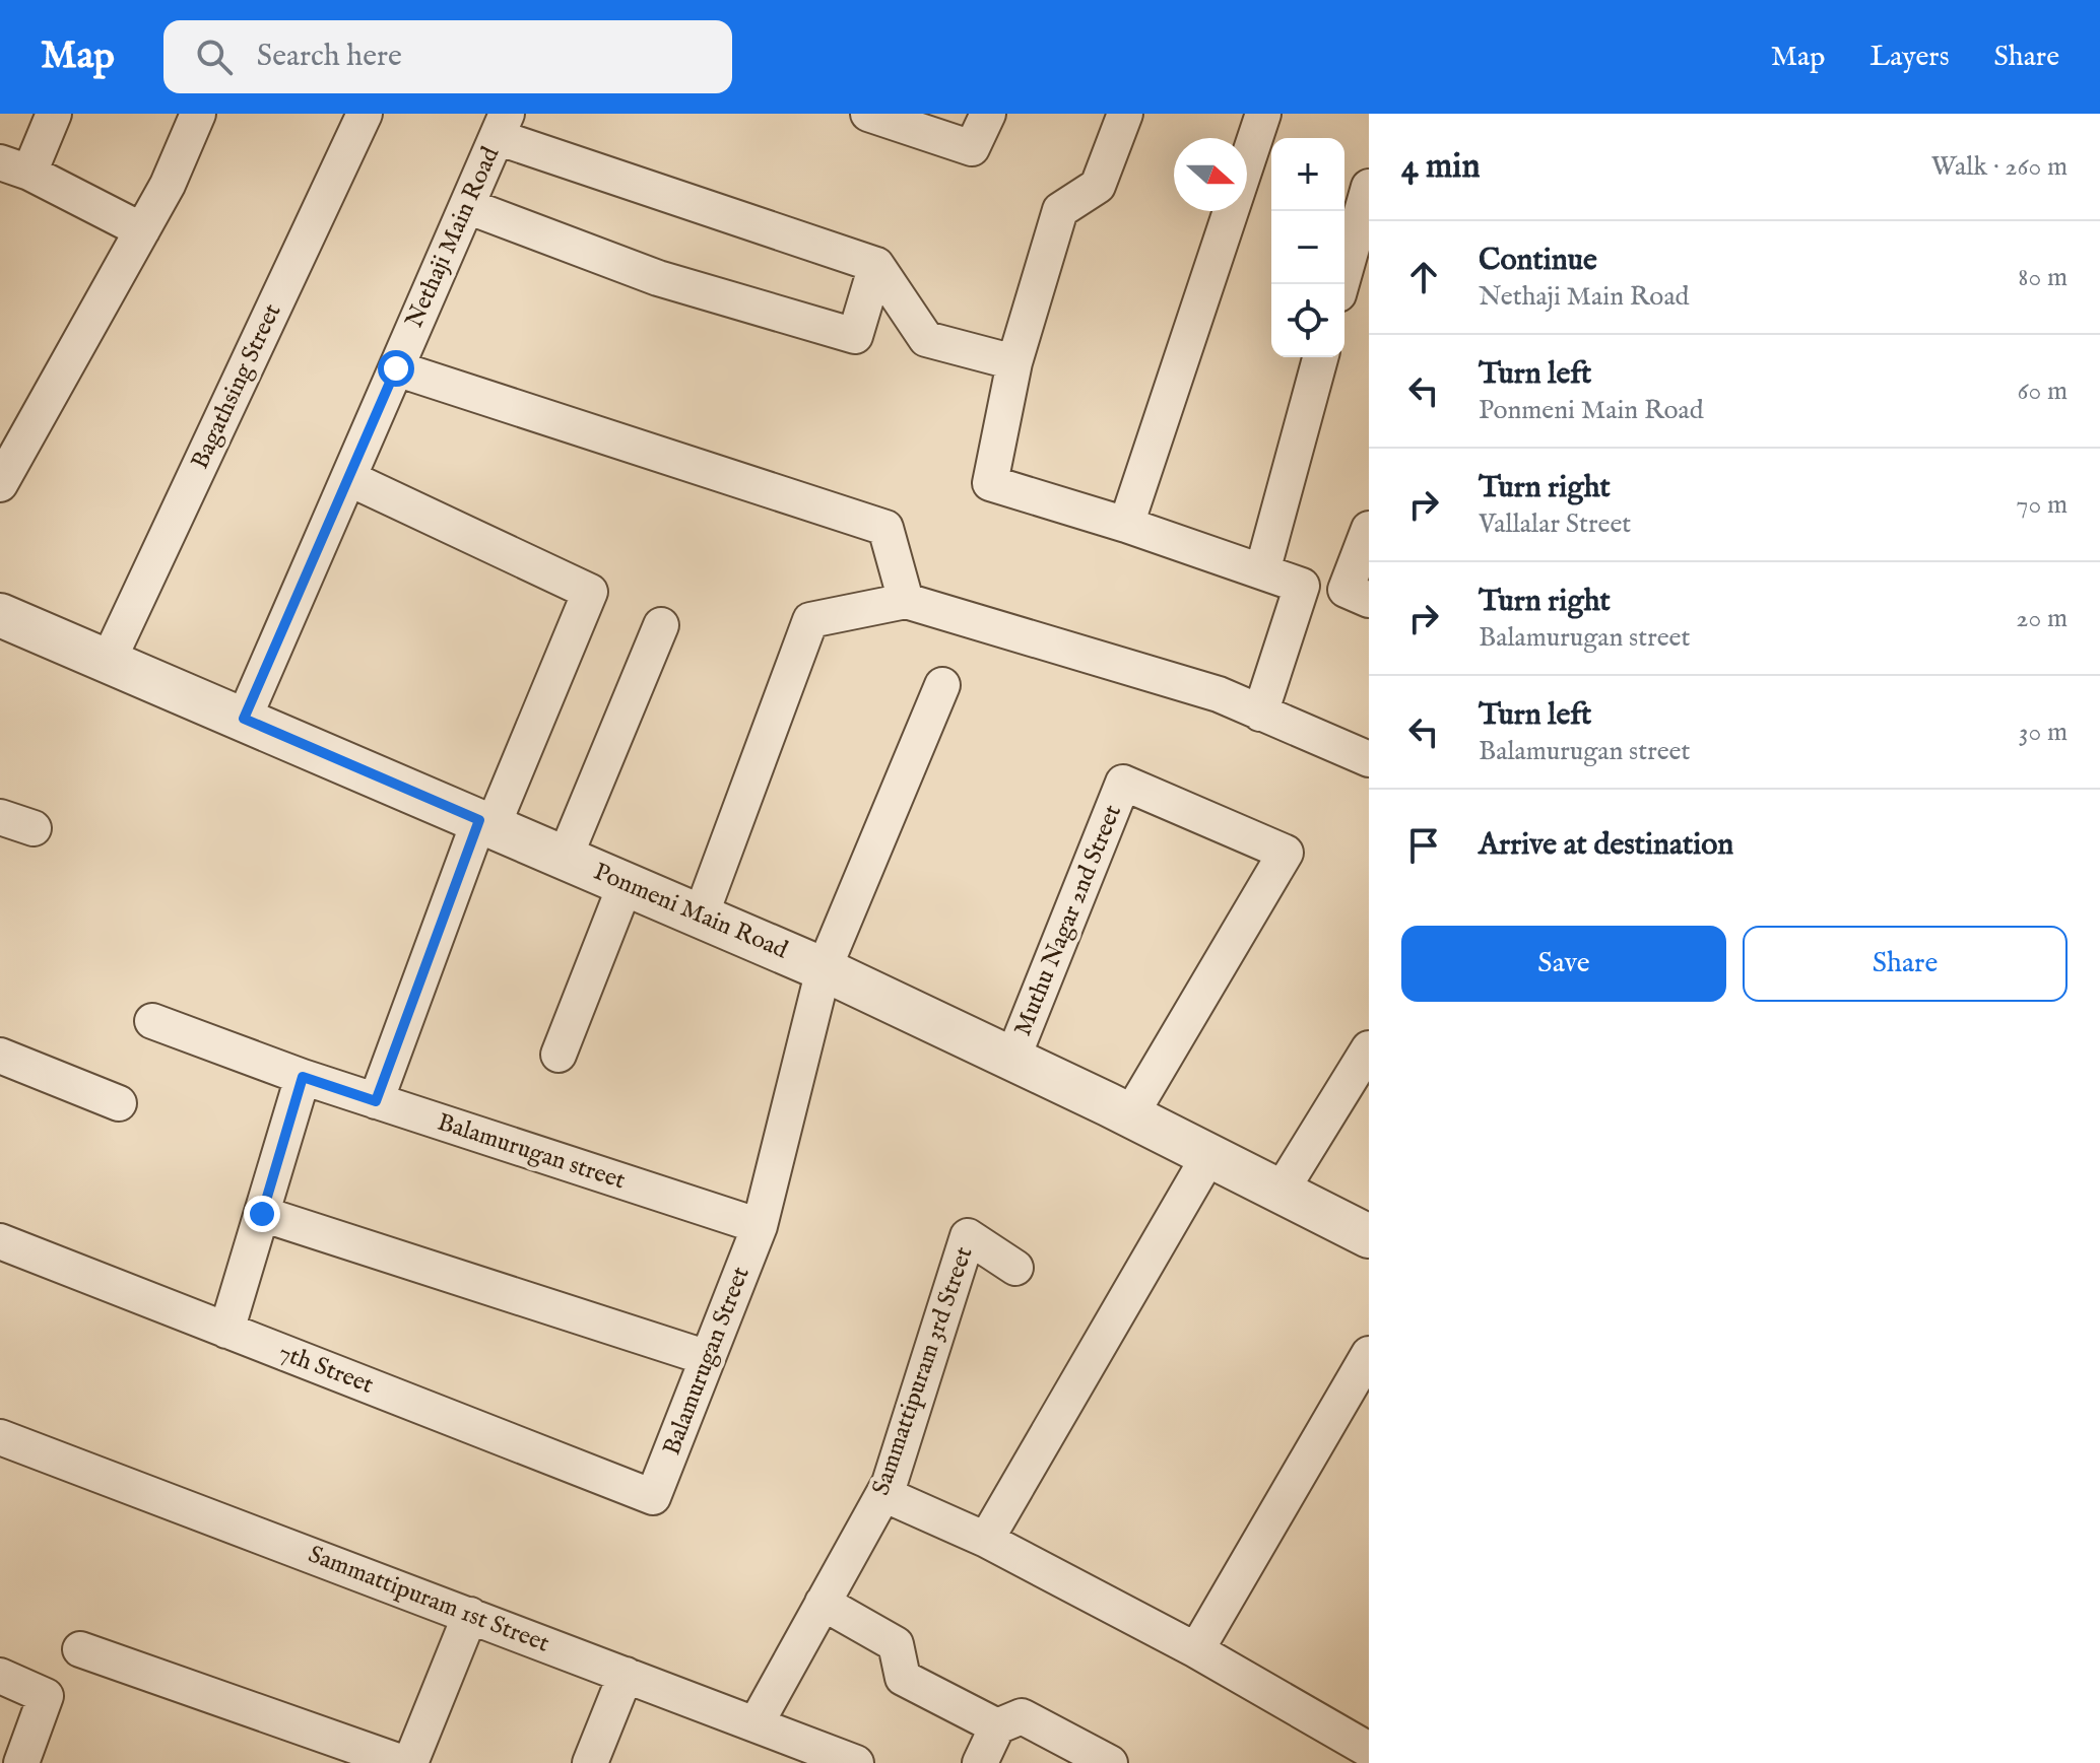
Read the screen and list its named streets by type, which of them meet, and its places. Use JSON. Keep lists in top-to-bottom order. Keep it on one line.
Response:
{"streets":{"street":["Nethaji Main Road","Bagathsing Street","Ponmeni Main Road","Muthu Nagar 2nd Street","Balamurugan street","Balamurugan Street","7th Street","Sammattipuram 3rd Street","Sammattipuram 1st Street"]},"crossings":[["Nethaji Main Road","Ponmeni Main Road"],["Bagathsing Street","Ponmeni Main Road"],["Ponmeni Main Road","Muthu Nagar 2nd Street"],["Balamurugan street","Balamurugan Street"],["Balamurugan Street","7th Street"],["Sammattipuram 3rd Street","Sammattipuram 1st Street"]],"north":"right","page":{"header":"Map","search":"Search here","nav":["Map","Layers","Share"],"heading":["4 min","Walk · 260 m"],"map_buttons":["+","−"],"list":[["Continue","Nethaji Main Road","80 m"],["Turn left","Ponmeni Main Road","60 m"],["Turn right","Vallalar Street","70 m"],["Turn right","Balamurugan street","20 m"],["Turn left","Balamurugan street","30 m"],"Arrive at destination"],"buttons":["Save","Share"]}}
